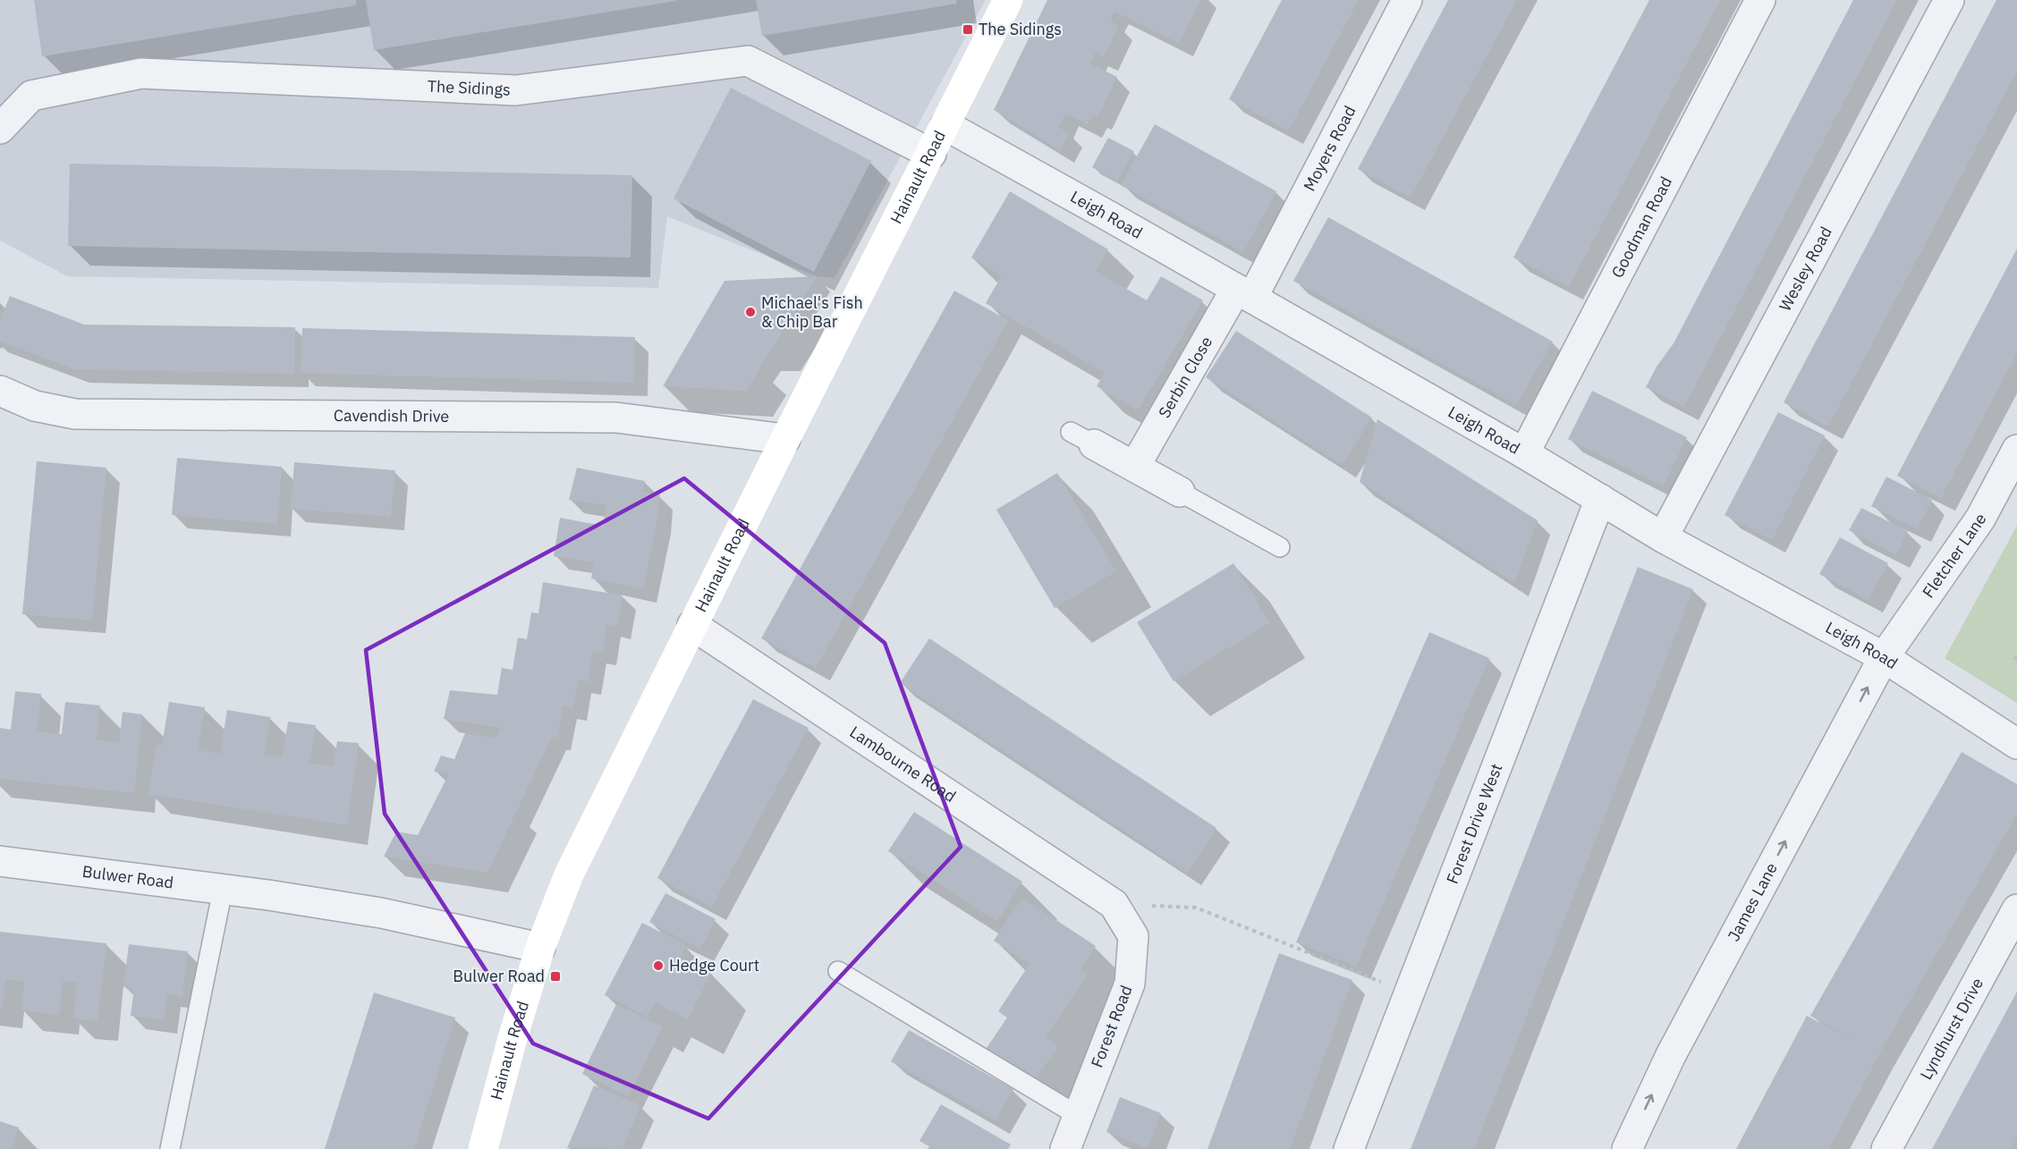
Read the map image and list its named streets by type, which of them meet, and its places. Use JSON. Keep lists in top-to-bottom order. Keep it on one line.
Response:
{"streets":{"street":["The Sidings","Moyers Road","Hainault Road","Leigh Road","Goodman Road","Wesley Road","Serbin Close","Cavendish Drive","Fletcher Lane","Lambourne Road","Forest Drive West","Bulwer Road","James Lane","Forest Road","Lyndhurst Drive"]},"crossings":[["The Sidings","Hainault Road"],["Moyers Road","Leigh Road"],["Moyers Road","Serbin Close"],["Hainault Road","Leigh Road"],["Hainault Road","Cavendish Drive"],["Hainault Road","Lambourne Road"],["Hainault Road","Bulwer Road"],["Leigh Road","Goodman Road"],["Leigh Road","Wesley Road"],["Leigh Road","Serbin Close"],["Leigh Road","Fletcher Lane"],["Leigh Road","Forest Drive West"],["Leigh Road","James Lane"],["Fletcher Lane","James Lane"],["Lambourne Road","Forest Road"]],"one_way":["James Lane"],"places":{"transit":["The Sidings","Bulwer Road"],"other":["Michael's Fish & Chip Bar","Hedge Court"]}}
